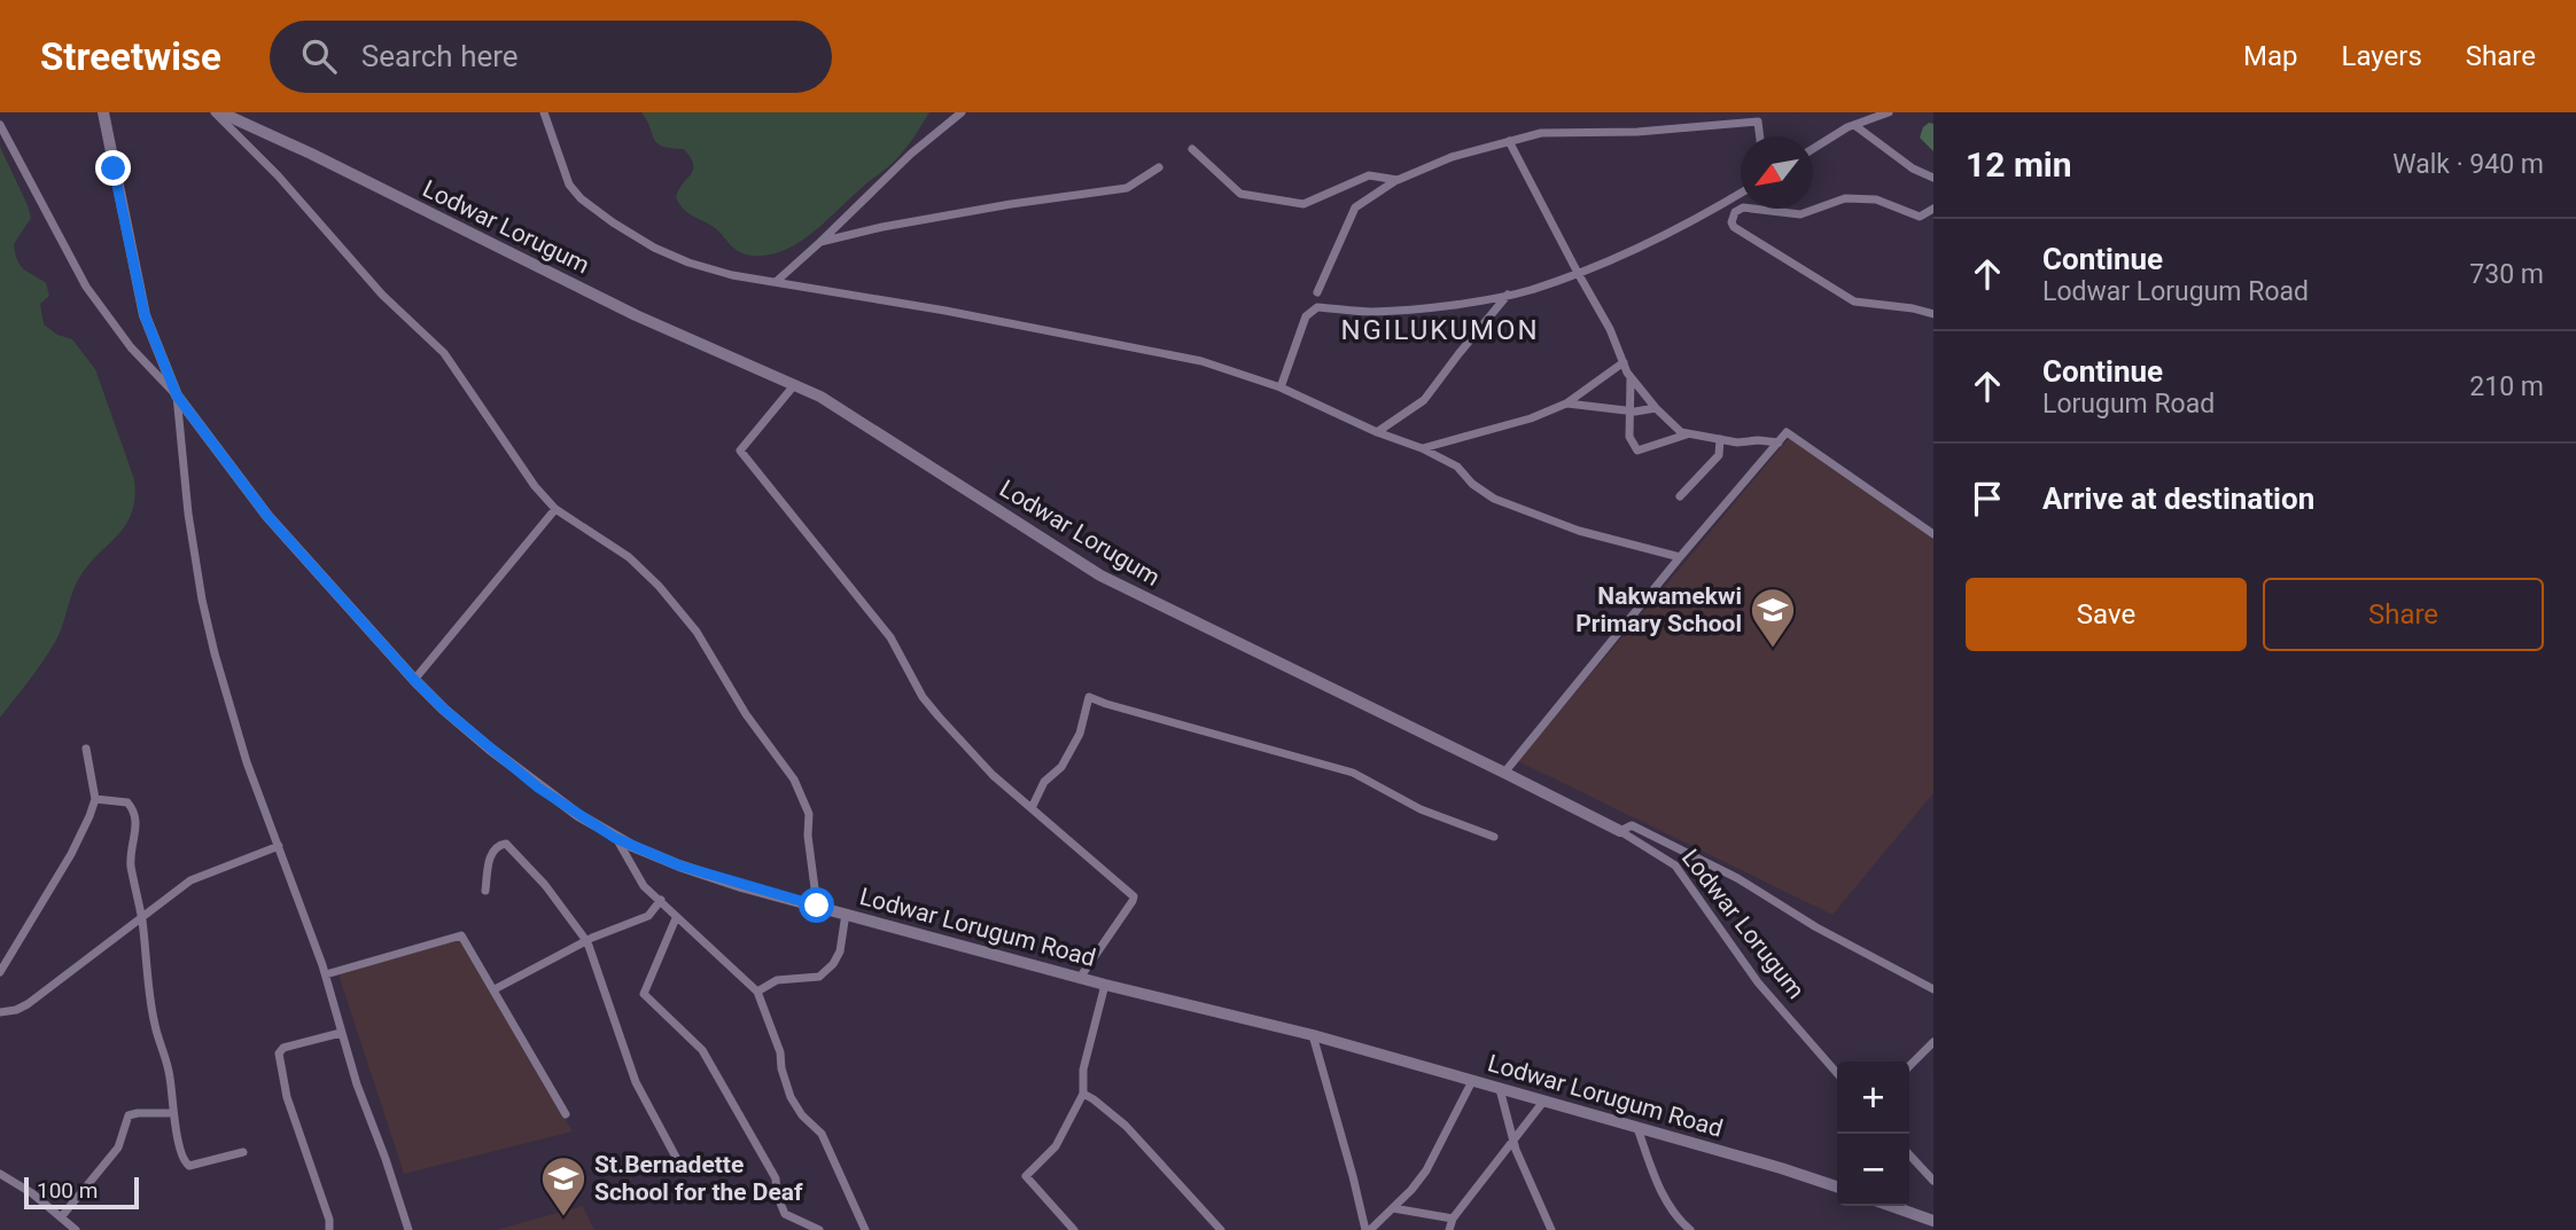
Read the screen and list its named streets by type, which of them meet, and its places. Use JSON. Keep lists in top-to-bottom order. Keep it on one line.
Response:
{"streets":{"main road":["Lodwar Lorugum","Lodwar Lorugum Road"]},"districts":["NGILUKUMON"],"places":{"school or university":["Nakwamekwi Primary School","St.Bernadette School for the Deaf"]},"scale_bar":"100 m","north":"bottom left","page":{"header":"Streetwise","search":"Search here","nav":["Map","Layers","Share"],"heading":["12 min","Walk · 940 m"],"list":[["Continue","Lodwar Lorugum Road","730 m"],["Continue","Lorugum Road","210 m"],"Arrive at destination"],"buttons":["Save","Share"],"map_buttons":["+","−"],"scale":"100 m"}}
